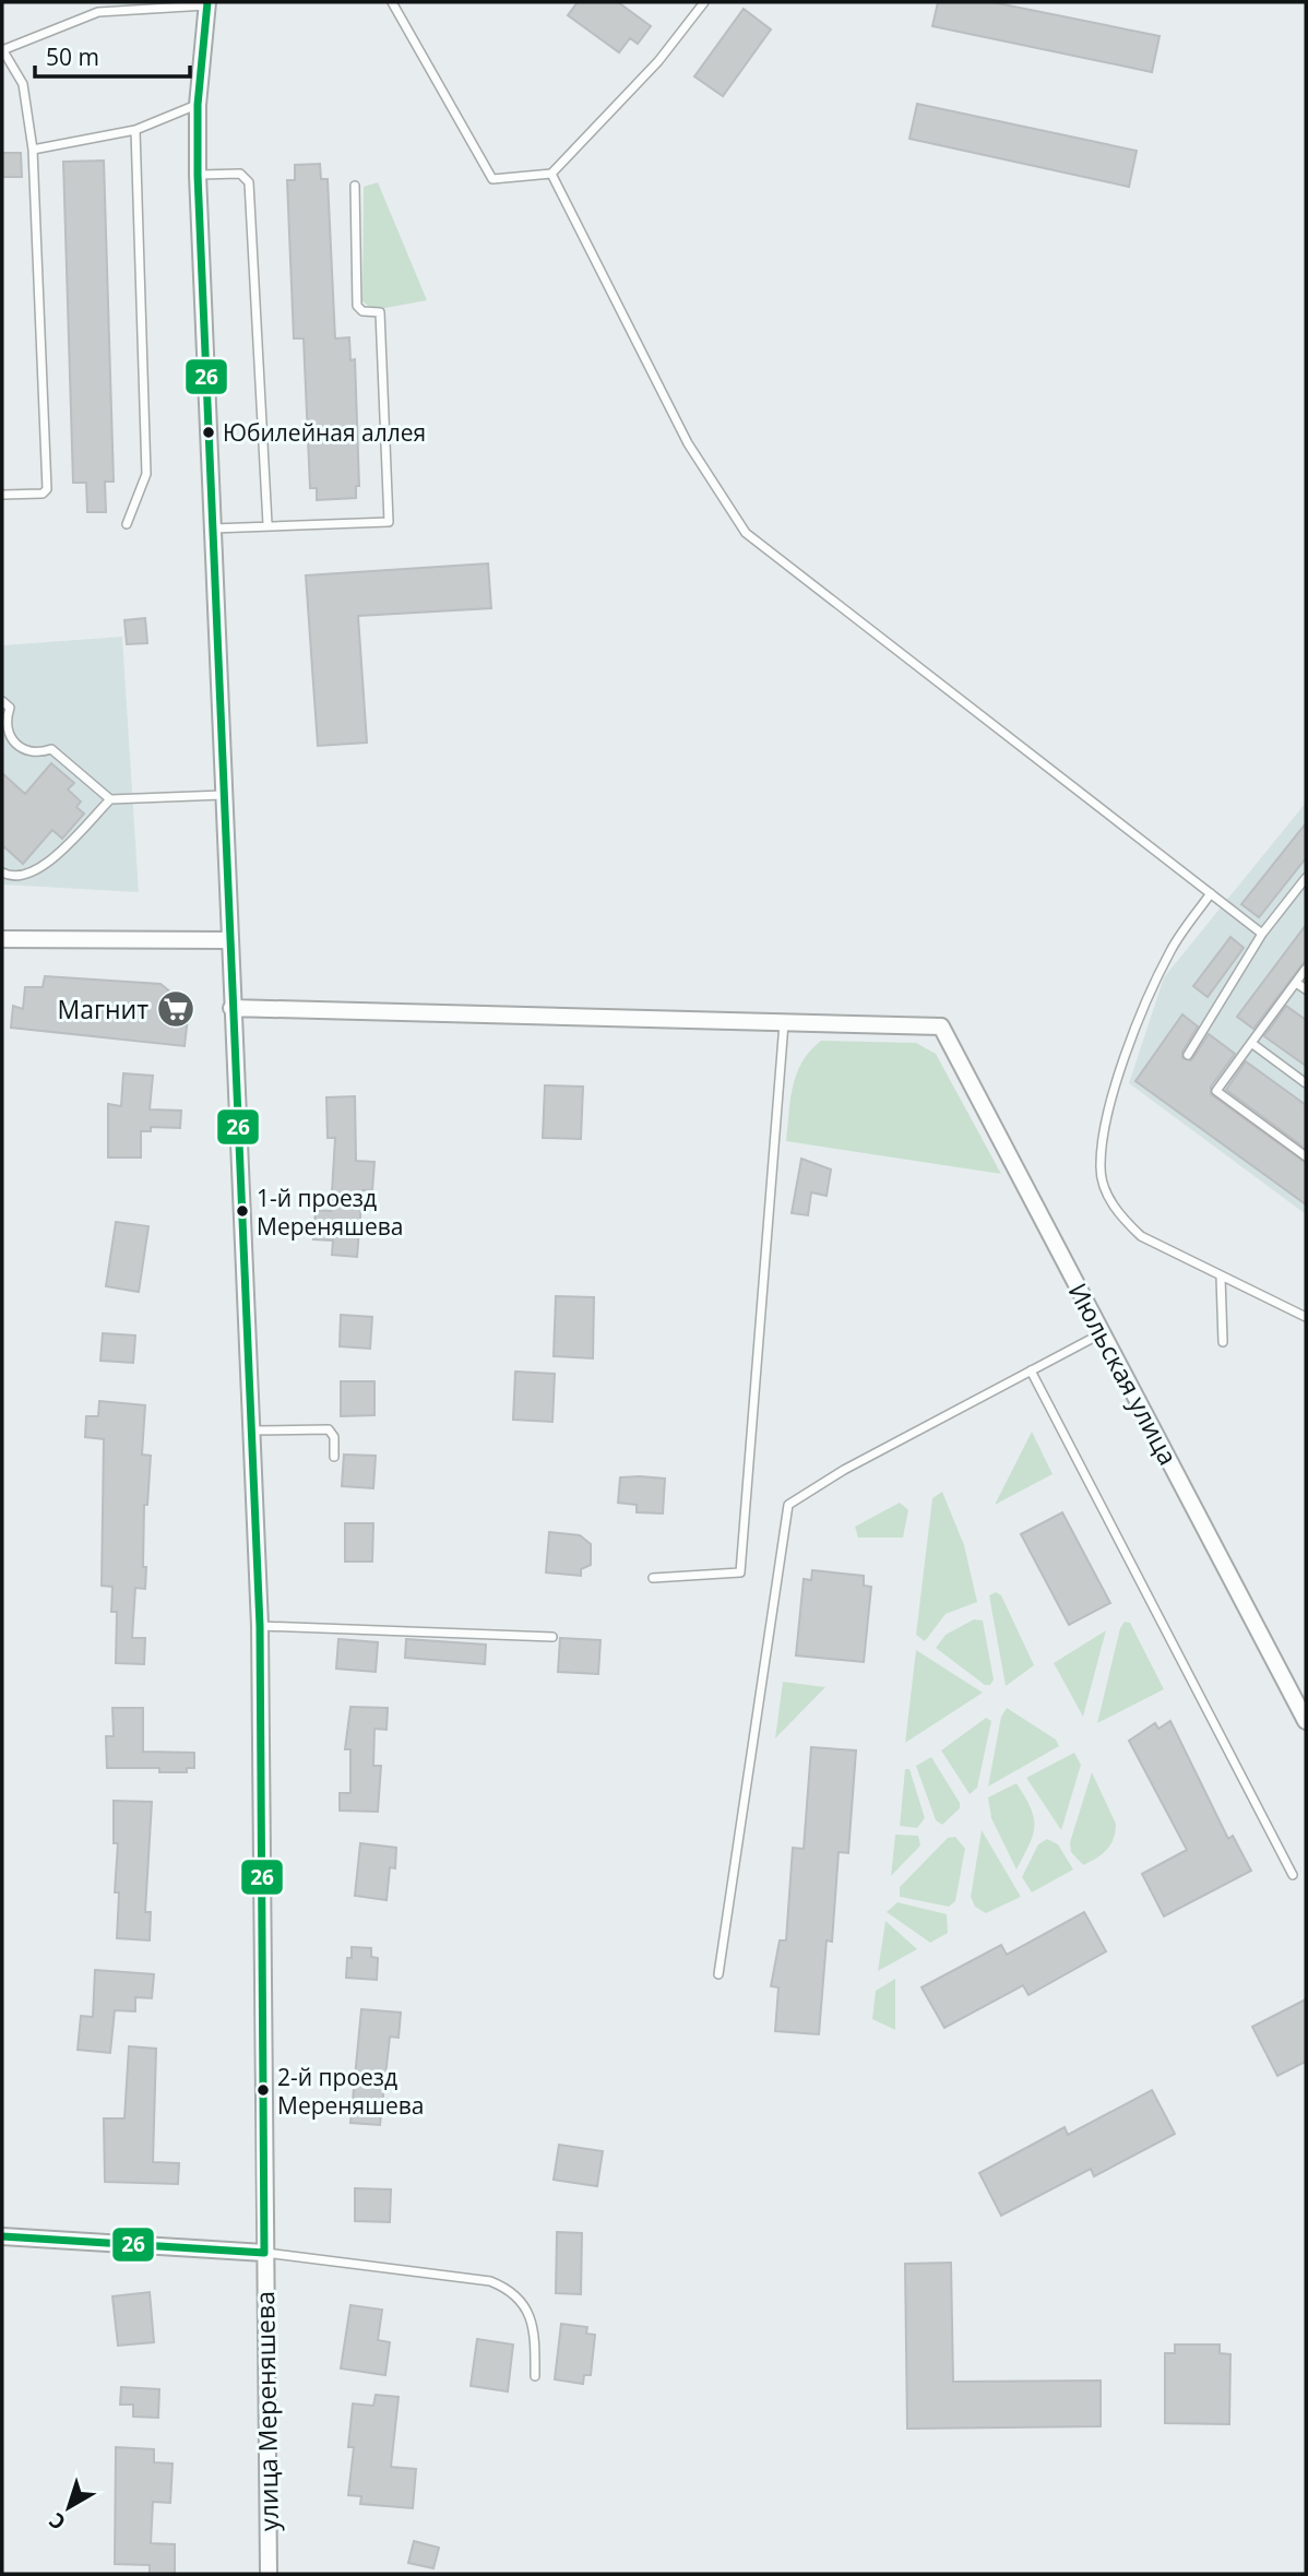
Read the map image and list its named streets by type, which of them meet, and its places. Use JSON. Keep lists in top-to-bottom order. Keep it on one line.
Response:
{"streets":{"street":["Июльская улица","улица Мереняшева"]},"places":{"other":["Юбилейная аллея","1-й проезд Мереняшева","2-й проезд Мереняшева"],"supermarket":["Магнит"]},"lines":["transit line 26"],"scale_bar":"50 m","north":"bottom left"}
